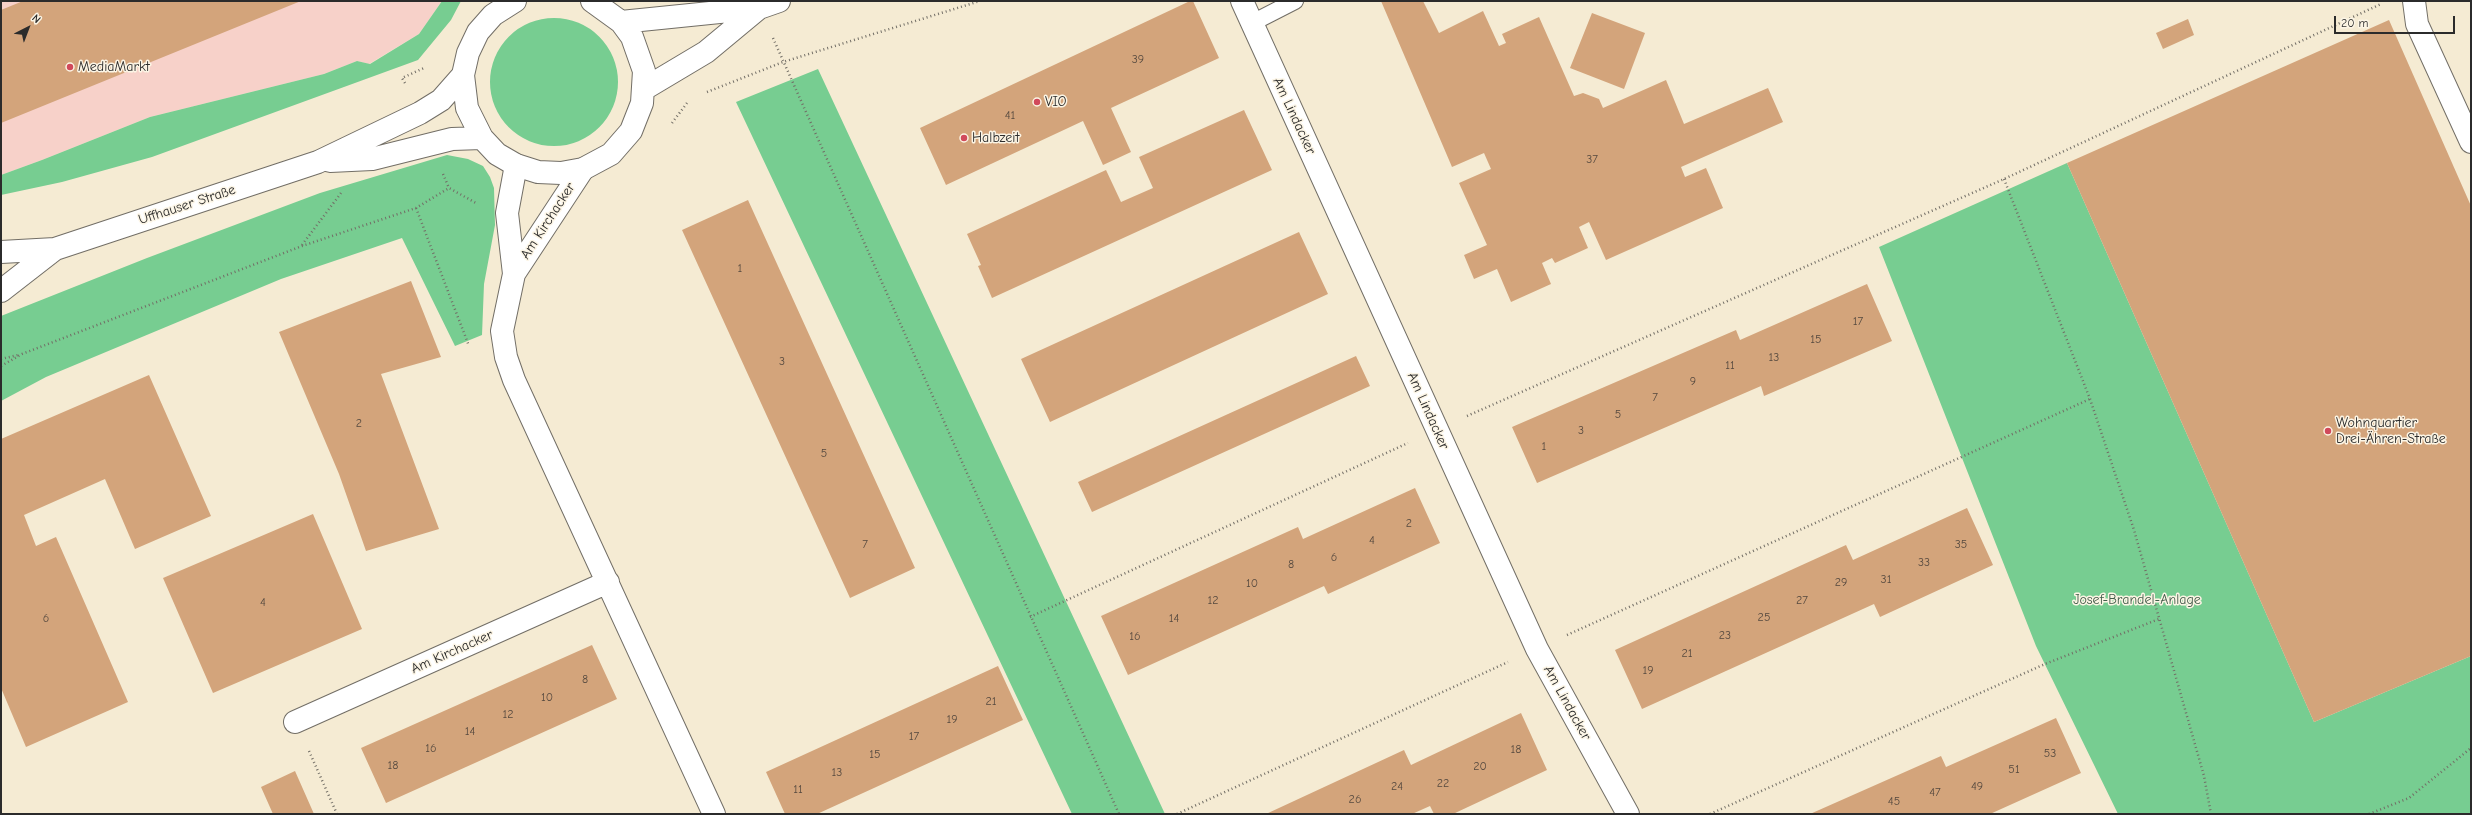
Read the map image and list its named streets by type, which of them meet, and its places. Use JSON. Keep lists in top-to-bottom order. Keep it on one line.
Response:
{"streets":{"street":["Am Lindacker","Uffhauser Straße","Am Kirchacker"]},"crossings":[["Uffhauser Straße","Am Kirchacker"]],"parks":["Josef-Brandel-Anlage"],"places":["MediaMarkt","VIO","Halbzeit","Wohnquartier Drei-Ähren-Straße"],"house_numbers":["39","41","37","1","17","15","13","3","11","9","7","5","2","3","1","5","2","4","7","35","6","33","8","31","29","10","12","27","4","25","6","14","23","16","21","19","8","10","21","12","19","14","17","16","18","53","15","18","20","51","13","22","24","49","11","47","26","45"],"scale_bar":"20 m","north":"top right"}
